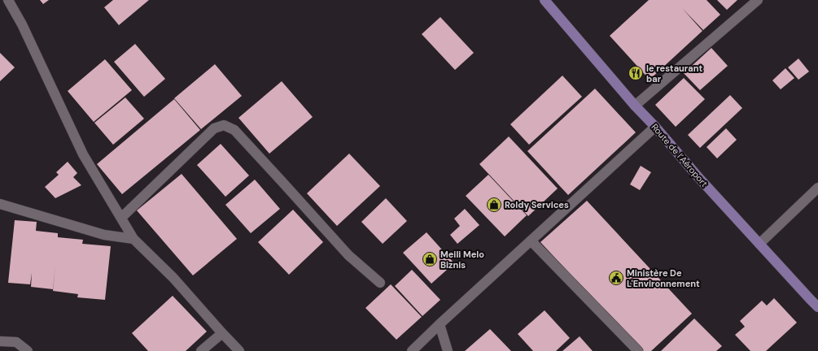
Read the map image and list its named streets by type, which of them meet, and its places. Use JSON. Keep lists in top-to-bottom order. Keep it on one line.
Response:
{"streets":{"main road":["Route de l’Aéroport"]},"places":{"restaurant":["le restaurant bar"],"shop":["Roldy Services","Meili Melo Biznis"],"public building":["Ministère De L'Environnement"]}}
